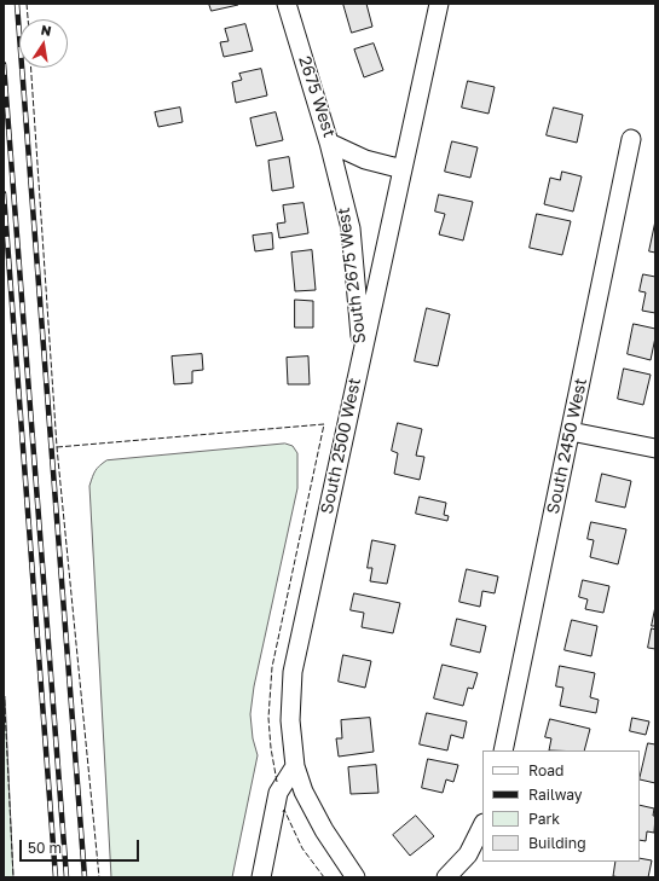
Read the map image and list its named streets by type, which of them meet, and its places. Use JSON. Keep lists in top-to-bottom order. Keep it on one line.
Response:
{"streets":{"street":["2675 West","South 2675 West","South 2500 West","South 2450 West"]},"crossings":[["2675 West","South 2675 West"],["2675 West","South 2500 West"],["South 2675 West","South 2500 West"]],"legend":["Road","Railway","Park","Building"],"scale_bar":"50 m","north":"top"}
